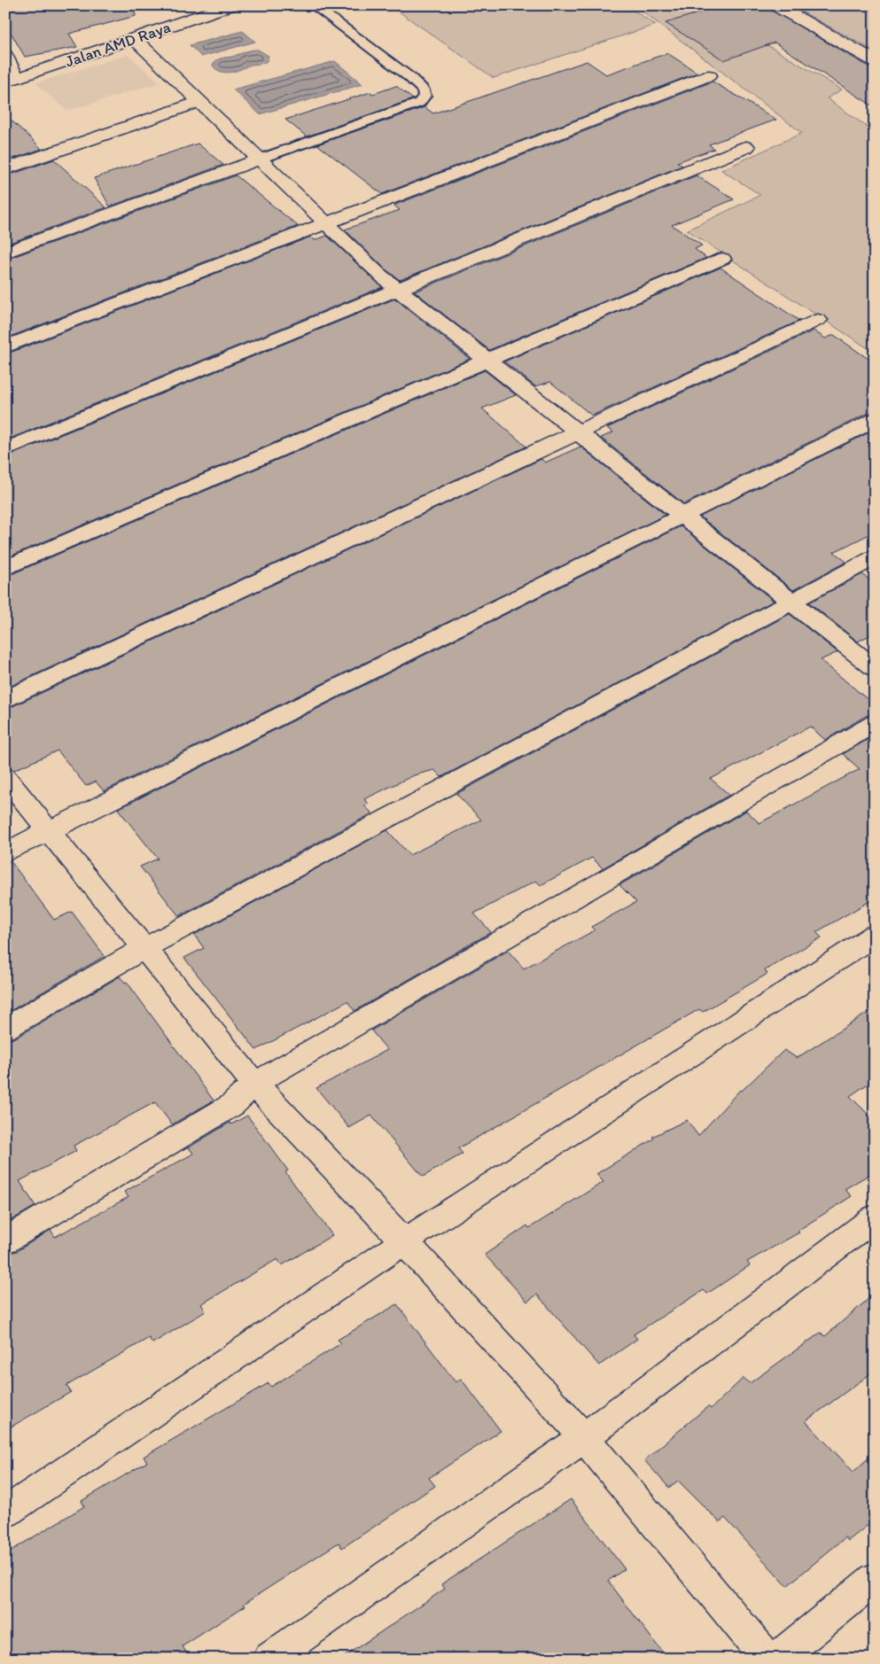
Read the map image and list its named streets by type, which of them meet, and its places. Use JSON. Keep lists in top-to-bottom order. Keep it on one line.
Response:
{"streets":{"street":["Jalan AMD Raya"]}}
